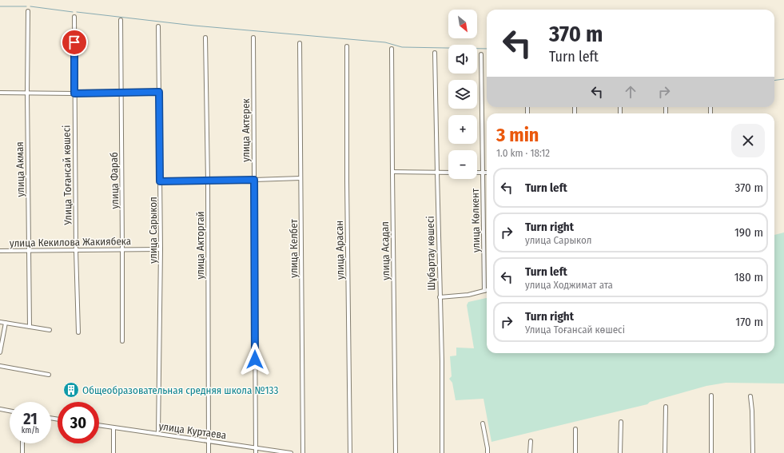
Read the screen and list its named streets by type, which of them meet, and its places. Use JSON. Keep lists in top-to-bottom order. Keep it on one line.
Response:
{"streets":{"street":["улица Актерек","улица Акмая","Улица Тоғансай көшесі","улица Фараб","улица Көлкент","улица Сарыкол","улица Кекилова Жакиябека","улица Акторгай","улица Келбет","улица Арасан","улица Асадал","Шұбартау көшесі","улица Куртаева"]},"crossings":[["улица Актерек","улица Куртаева"],["улица Акмая","улица Кекилова Жакиябека"],["Улица Тоғансай көшесі","улица Кекилова Жакиябека"],["улица Фараб","улица Кекилова Жакиябека"],["улица Сарыкол","улица Кекилова Жакиябека"],["улица Сарыкол","улица Куртаева"],["улица Акторгай","улица Куртаева"]],"places":{"building":["Общеобразовательная средняя школа №133"]},"north":"bottom right","page":{"map_buttons":["+","−"],"turn":["370 m","Turn left"],"heading":["3 min","1.0 km · 18:12"],"list":[{"name":"Turn left","value":"370 m"},{"name":"Turn right","note":"улица Сарыкол","value":"190 m"},{"name":"Turn left","note":"улица Ходжимат ата","value":"180 m"},{"name":"Turn right","note":"Улица Тоғансай көшесі","value":"170 m"}],"speed":"21 km/h","limit":"30"}}
